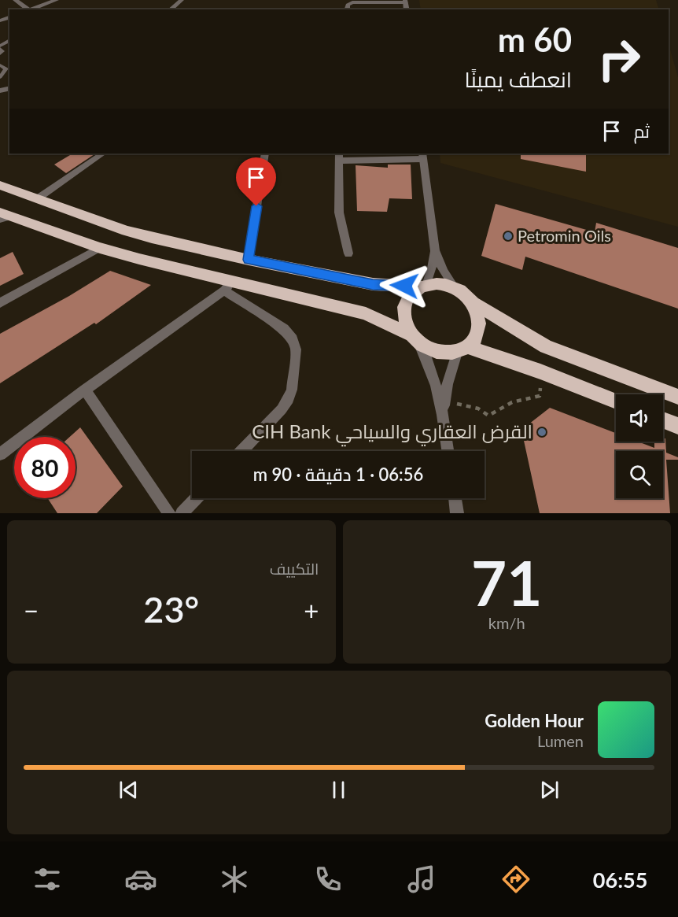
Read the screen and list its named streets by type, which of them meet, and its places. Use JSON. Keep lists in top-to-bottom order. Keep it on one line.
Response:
{"places":["Petromin Oils","CIH Bank القرض العقاري والسياحي"],"page":{"turn":["60 m","انعطف يمينًا"],"then":"ثم","limit":"80","trip":"06:56 · 1 دقيقة · 90 m","tile":[["71","km/h"],"التكييف"],"heat":["−","23°","+"],"song":["Golden Hour","Lumen"],"tabs":"06:55"}}
